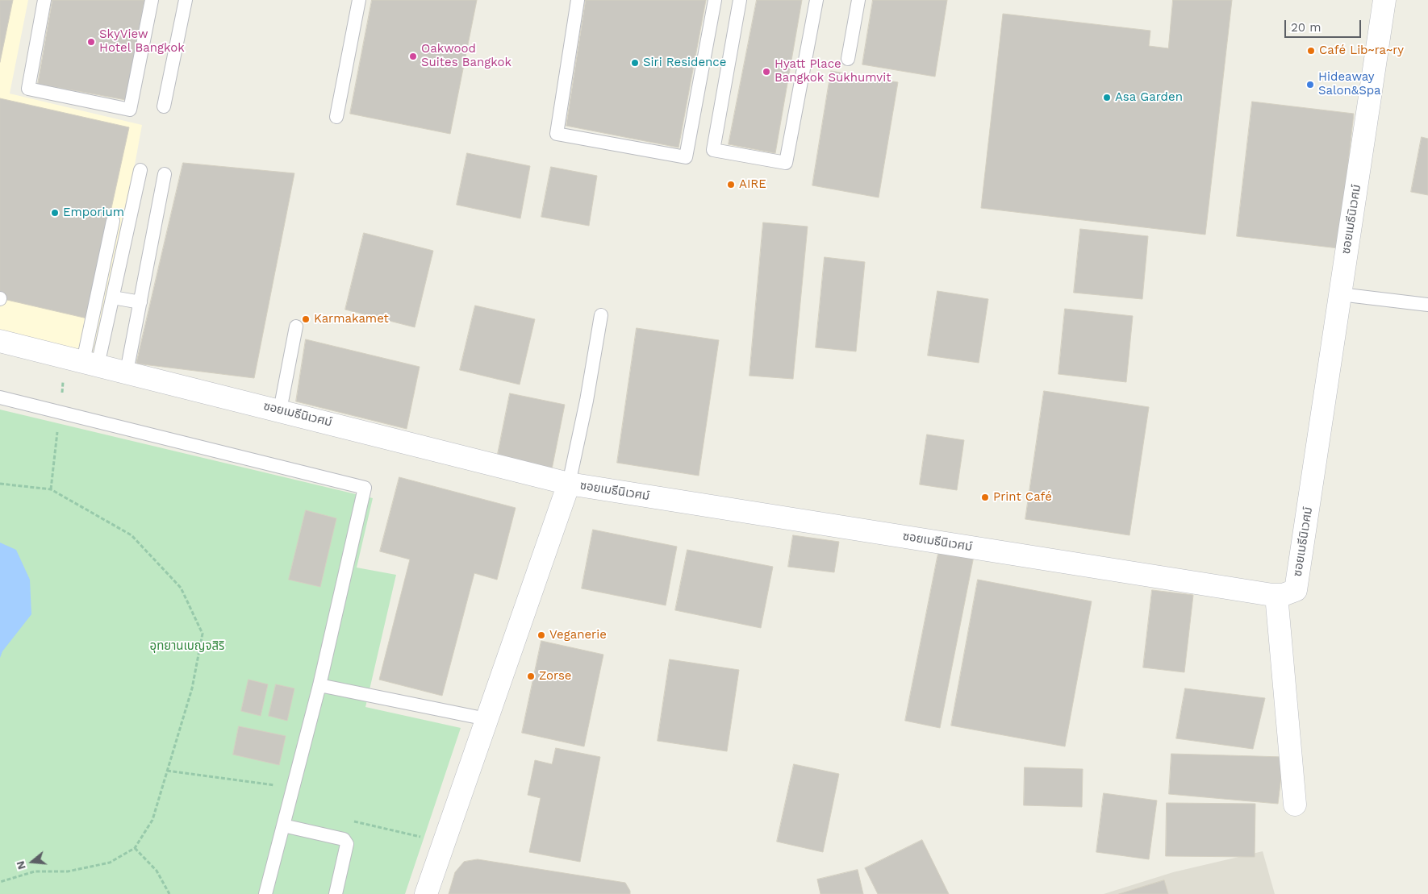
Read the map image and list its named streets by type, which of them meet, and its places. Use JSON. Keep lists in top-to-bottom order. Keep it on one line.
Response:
{"streets":{"street":["ซอยเมธีนิเวศม์"]},"parks":["อุทยานเบญจสิริ"],"places":["SkyView Hotel Bangkok","Café Lib~ra~ry","Oakwood Suites Bangkok","Siri Residence","Hyatt Place Bangkok Sukhumvit","Hideaway Salon&Spa","Asa Garden","AIRE","Emporium","Karmakamet","Print Café","Veganerie","Zorse"],"scale_bar":"20 m","north":"left"}
